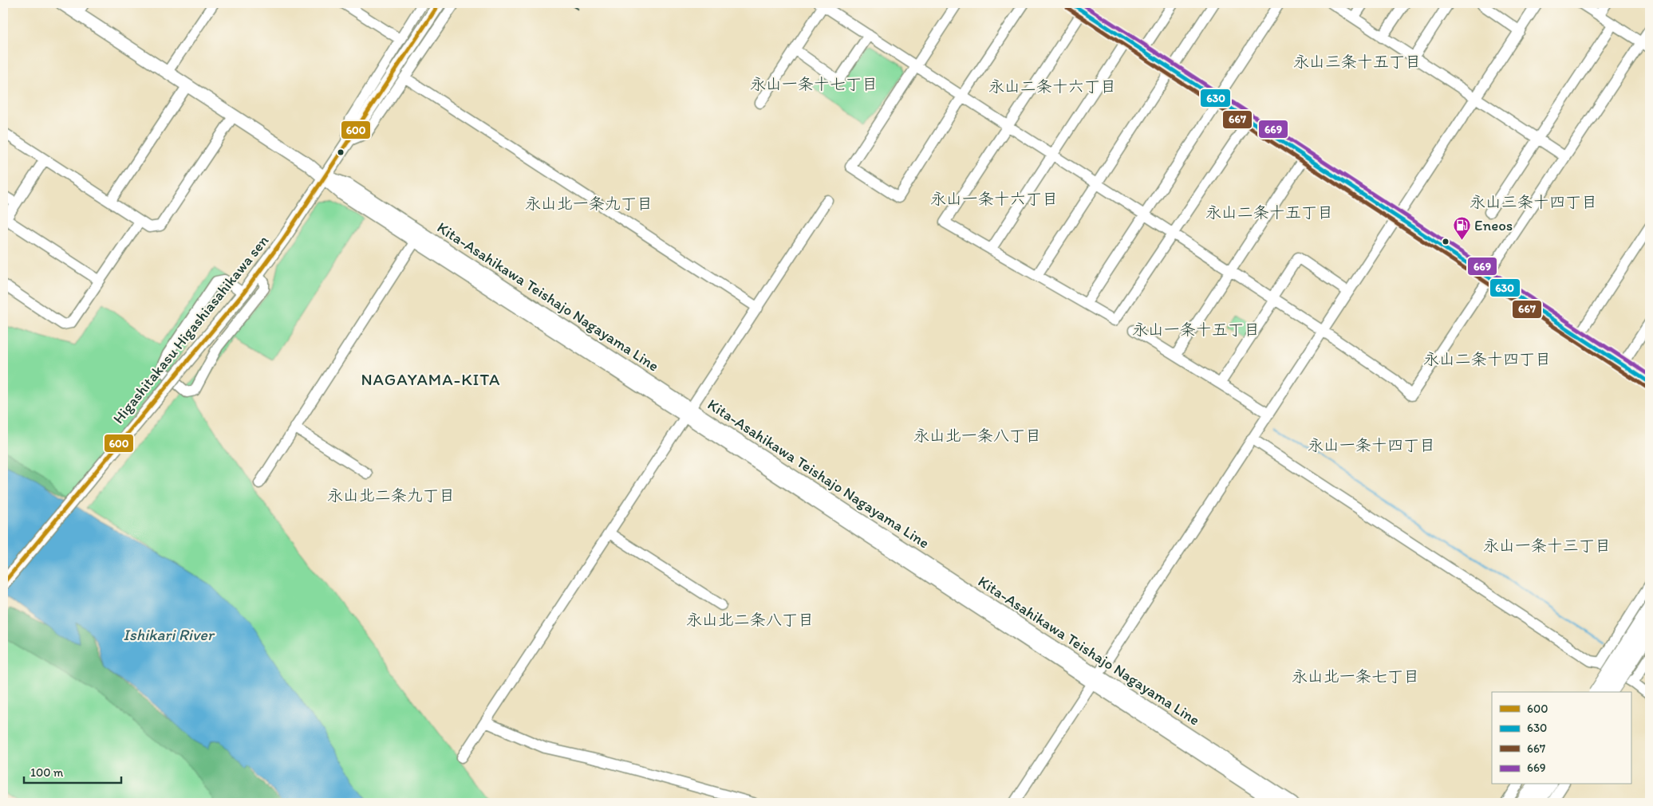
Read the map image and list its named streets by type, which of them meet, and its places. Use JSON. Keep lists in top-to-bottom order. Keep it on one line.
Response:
{"streets":{"main road":["Kita-Asahikawa Teishajo Nagayama Line","Higashitakasu Higashiasahikawa sen"]},"crossings":[["Kita-Asahikawa Teishajo Nagayama Line","Higashitakasu Higashiasahikawa sen"]],"districts":["永山三条十五丁目","永山一条十七丁目","永山二条十六丁目","永山一条十六丁目","永山三条十四丁目","永山北一条九丁目","永山二条十五丁目","永山一条十五丁目","永山二条十四丁目","NAGAYAMA-KITA","永山北一条八丁目","永山一条十四丁目","永山北二条九丁目","永山一条十三丁目","永山北二条八丁目","永山北一条七丁目"],"water":["Ishikari River"],"places":{"fuel station":["Eneos"]},"lines":["transit line 600","transit line 630","transit line 669","transit line 667"],"legend":["600","630","667","669"],"scale_bar":"100 m"}
